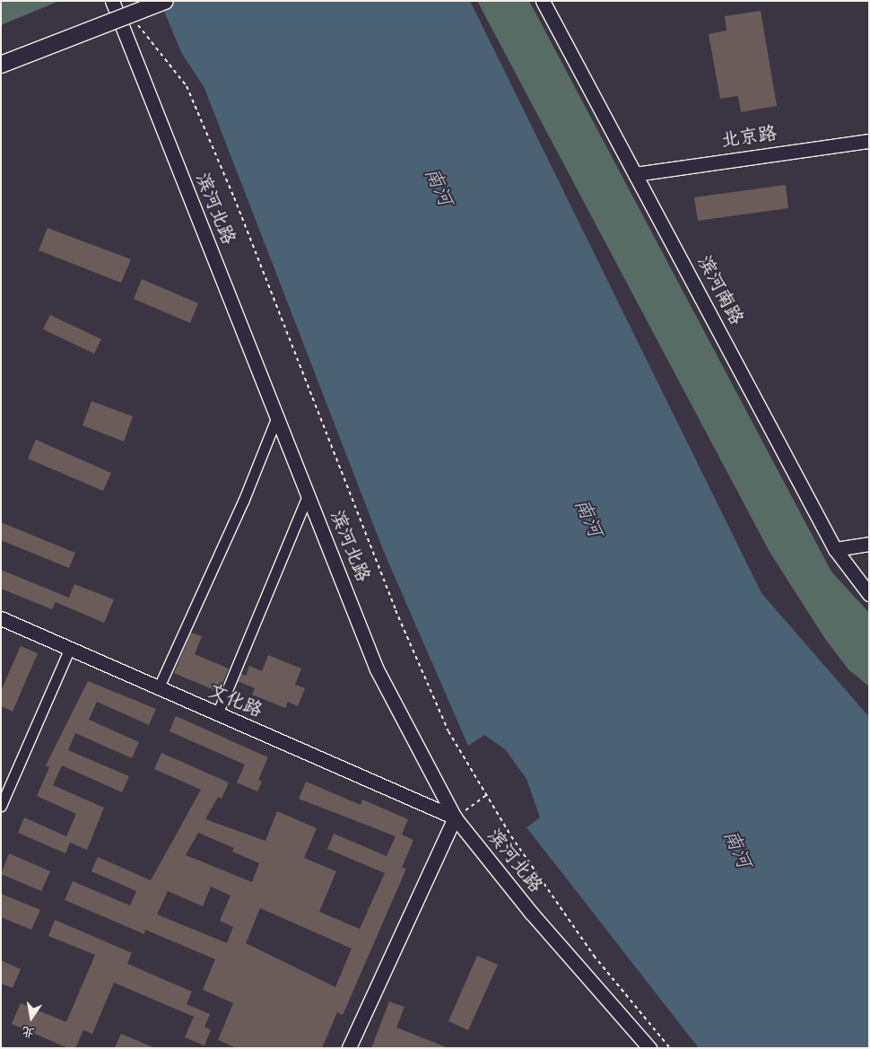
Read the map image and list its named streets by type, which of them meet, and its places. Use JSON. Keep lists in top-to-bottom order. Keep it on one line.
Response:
{"streets":{"street":["北京路","滨河北路","滨河南路","文化路"]},"crossings":[["北京路","滨河南路"],["滨河北路","文化路"]],"water":["南河"],"north":"bottom"}
